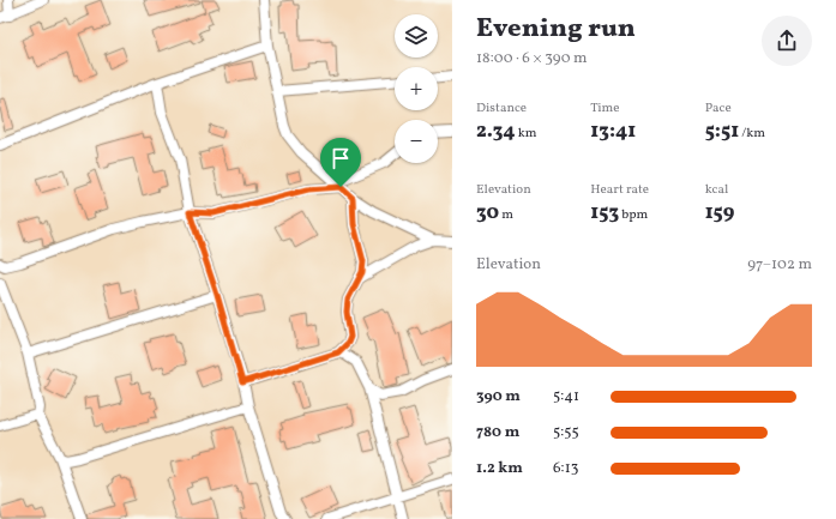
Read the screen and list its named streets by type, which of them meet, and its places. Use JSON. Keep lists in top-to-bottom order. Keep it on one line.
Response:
{"page":{"heading":["Evening run","18:00 · 6 × 390 m"],"map_buttons":["+","−"],"stats":[["Distance","2.34 km"],["Time","13:41"],["Pace","5:51 /km"],["Elevation","30 m"],["Heart rate","153 bpm"],["kcal","159"]],"chart":["Elevation","97–102 m"],"list":[{"name":"390 m","note":"5:41"},{"name":"780 m","note":"5:55"},{"name":"1.2 km","note":"6:13"}]}}
